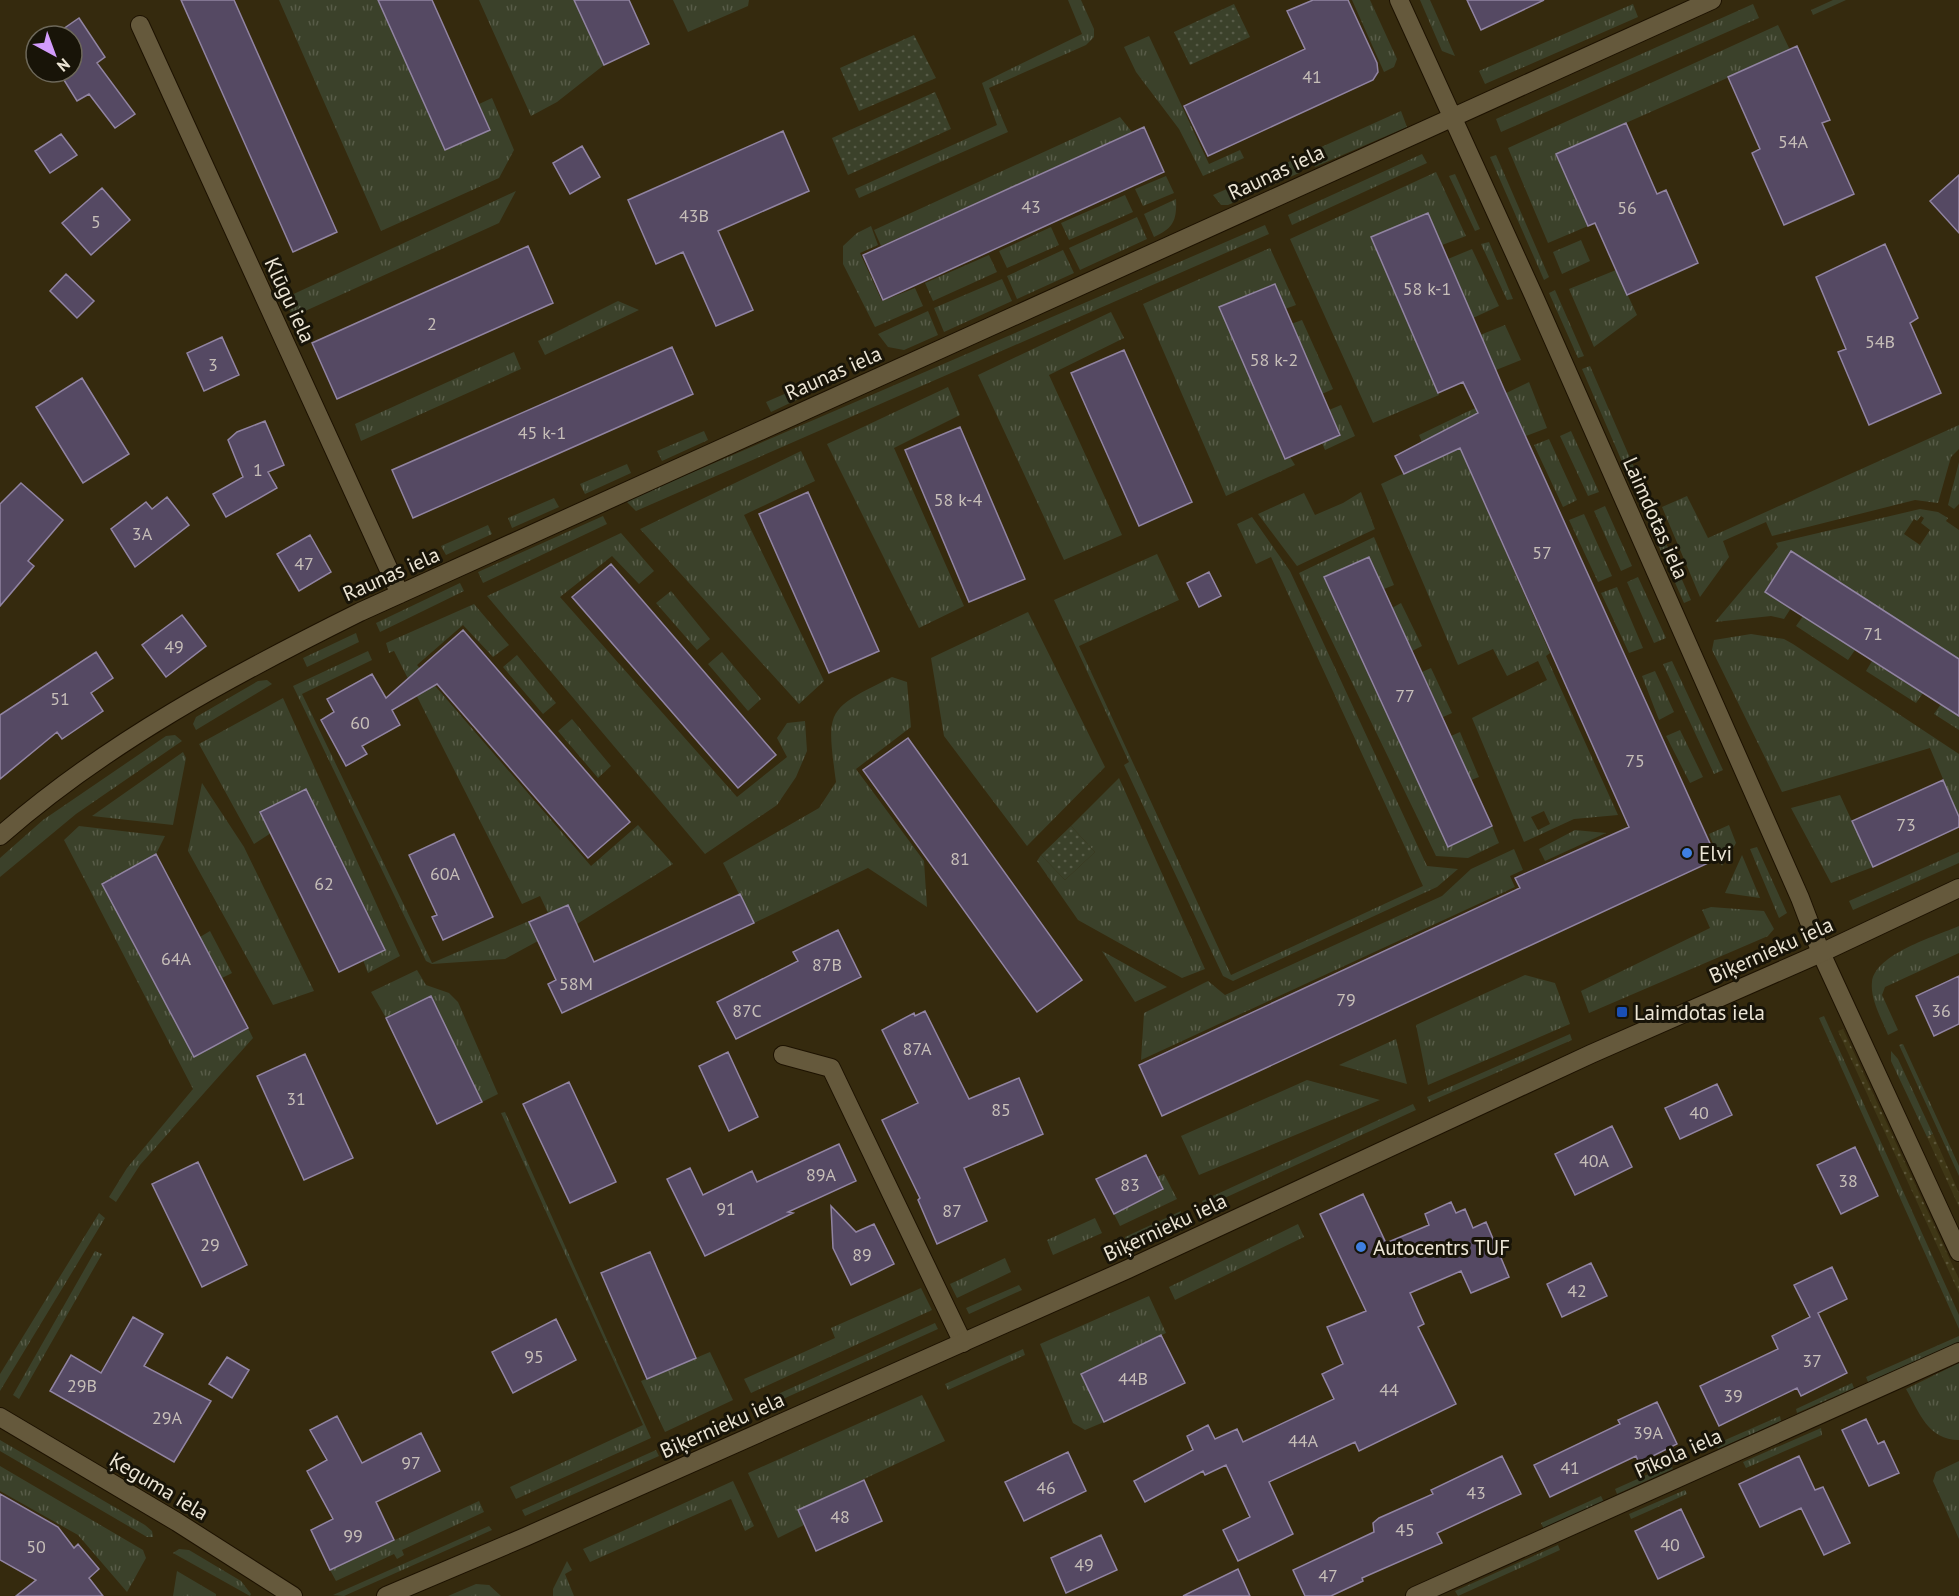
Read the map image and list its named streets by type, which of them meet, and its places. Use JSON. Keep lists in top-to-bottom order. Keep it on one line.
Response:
{"streets":{"street":["Raunas iela","Klūgu iela","Laimdotas iela","Biķernieku iela","Pīkola iela","Ķeguma iela"]},"crossings":[["Raunas iela","Klūgu iela"],["Raunas iela","Laimdotas iela"],["Laimdotas iela","Biķernieku iela"]],"places":{"other":["Elvi","Autocentrs TUF"],"transit":["Laimdotas iela"]},"house_numbers":["41","54A","43","56","43B","5","58 k-1","2","54B","58 k-2","3","45 k-1","1","58 k-4","3A","57","47","71","49","77","51","60","75","73","81","60A","62","64A","87B","58M","79","87C","36","87A","31","85","40","40A","89A","38","83","91","87","29","89","42","95","37","44B","29B","44","39","29A","39A","44A","97","41","46","43","48","45","99","40","50","49","47"],"north":"bottom right"}
